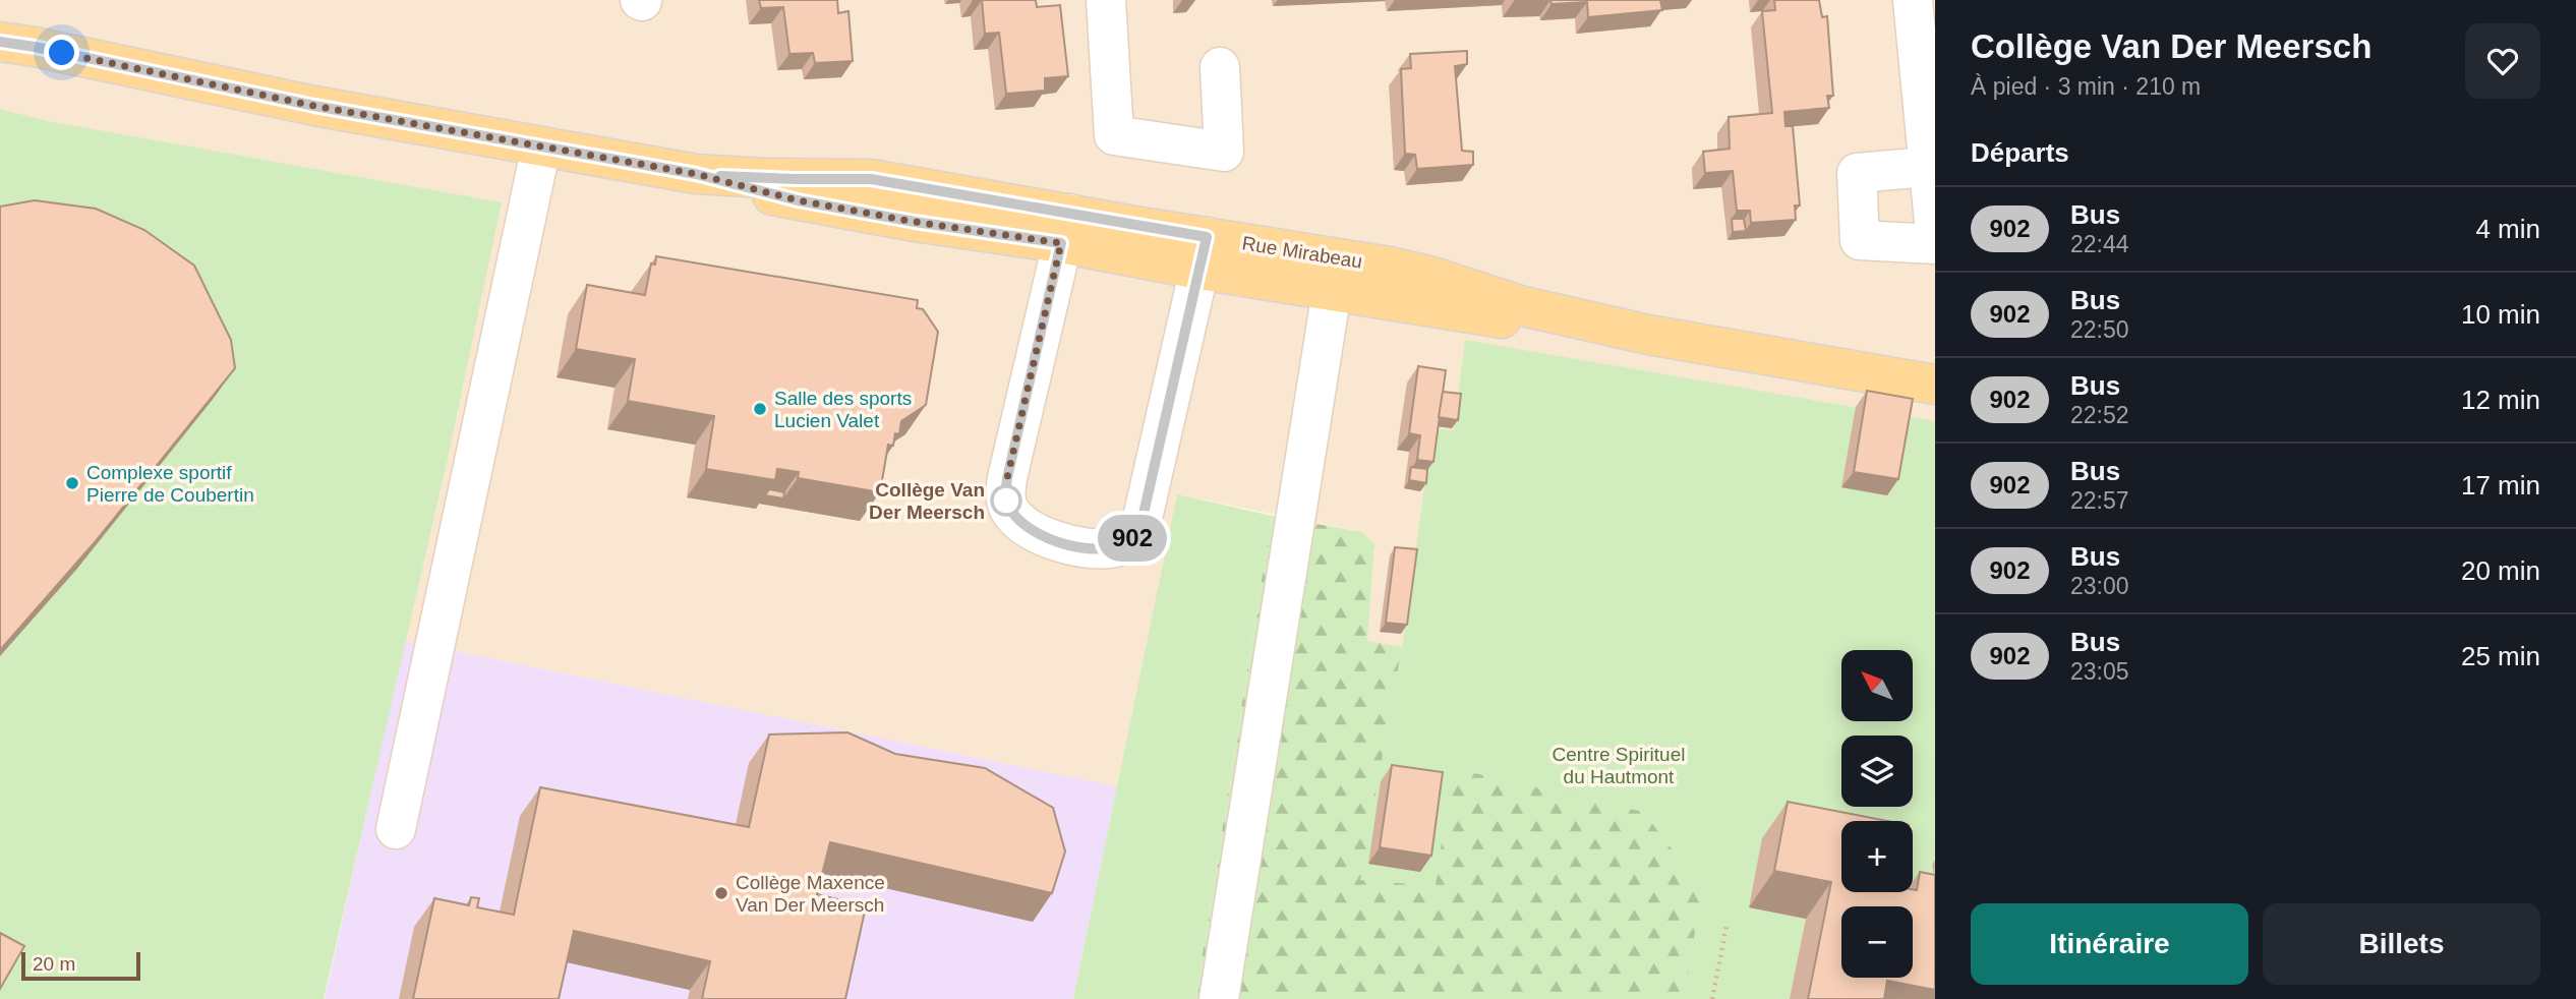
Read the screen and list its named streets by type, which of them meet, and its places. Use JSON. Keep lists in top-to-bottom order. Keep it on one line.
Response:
{"streets":{"main road":["Rue Mirabeau"]},"parks":["Centre Spirituel du Hautmont"],"places":["Salle des sports Lucien Valet","Complexe sportif Pierre de Coubertin","Collège Van Der Meersch","Collège Maxence Van Der Meersch"],"lines":["bus line 902"],"scale_bar":"20 m","north":"top left","page":{"on_map":"902","heading":[["Collège Van Der Meersch","À pied · 3 min · 210 m"],"Départs"],"list":[{"mark":"902","name":"Bus","note":"22:44","value":"4 min"},{"mark":"902","name":"Bus","note":"22:50","value":"10 min"},{"mark":"902","name":"Bus","note":"22:52","value":"12 min"},{"mark":"902","name":"Bus","note":"22:57","value":"17 min"},{"mark":"902","name":"Bus","note":"23:00","value":"20 min"},{"mark":"902","name":"Bus","note":"23:05","value":"25 min"}],"map_buttons":["+","−"],"buttons":["Itinéraire","Billets"],"scale":"20 m"}}
